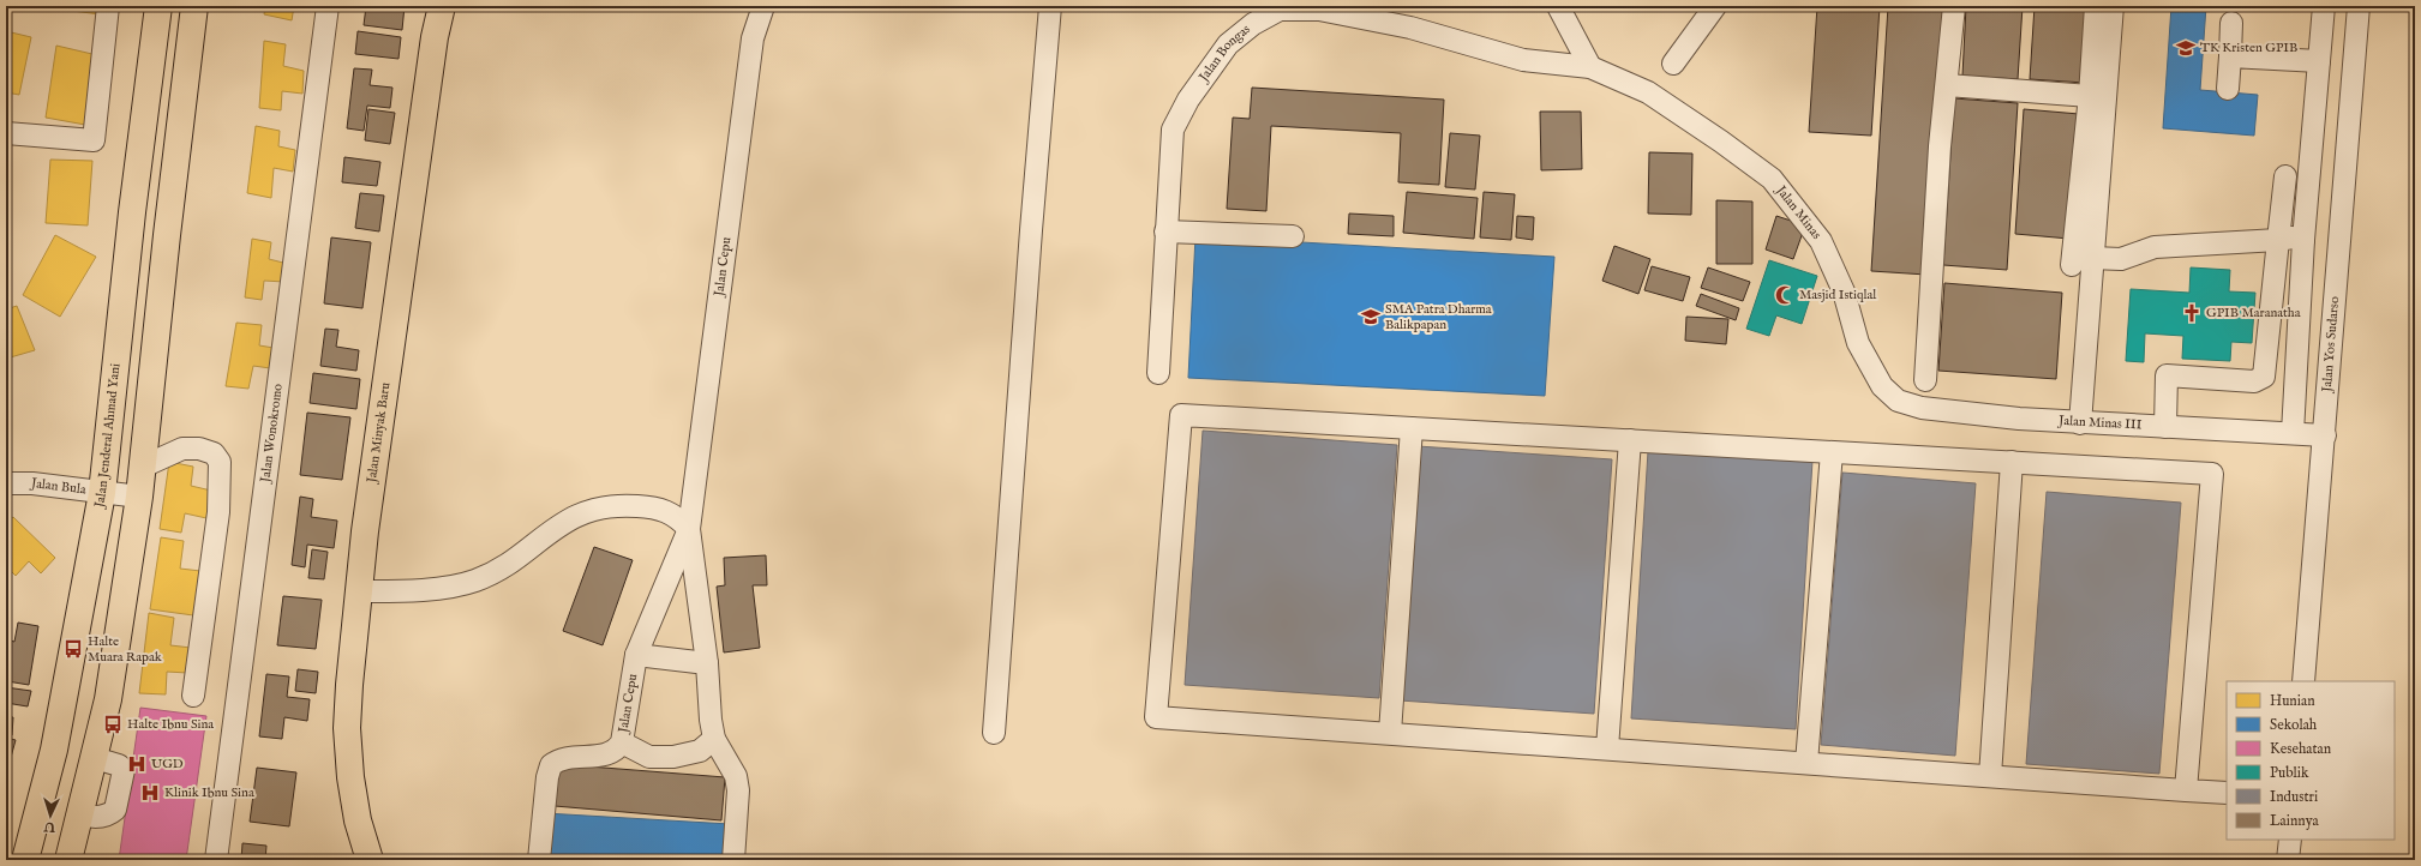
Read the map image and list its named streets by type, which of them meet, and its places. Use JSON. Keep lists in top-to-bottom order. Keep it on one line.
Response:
{"streets":{"main road":["Jalan Minyak Baru","Jalan Jenderal Ahmad Yani"],"street":["Jalan Bongas","Jalan Minas","Jalan Cepu","Jalan Yos Sudarso","Jalan Minas III","Jalan Wonokromo","Jalan Bula"]},"crossings":[["Jalan Bongas","Jalan Minas"],["Jalan Minas","Jalan Minas III"],["Jalan Yos Sudarso","Jalan Minas III"],["Jalan Jenderal Ahmad Yani","Jalan Bula"]],"places":{"school or university":["TK Kristen GPIB","SMA Patra Dharma Balikpapan"],"mosque":["Masjid Istiqlal"],"church":["GPIB Maranatha"],"bus stop":["Halte Muara Rapak","Halte Ibnu Sina"],"hospital":["UGD","Klinik Ibnu Sina"]},"legend":["Hunian","Sekolah","Kesehatan","Publik","Industri","Lainnya"],"north":"bottom"}
